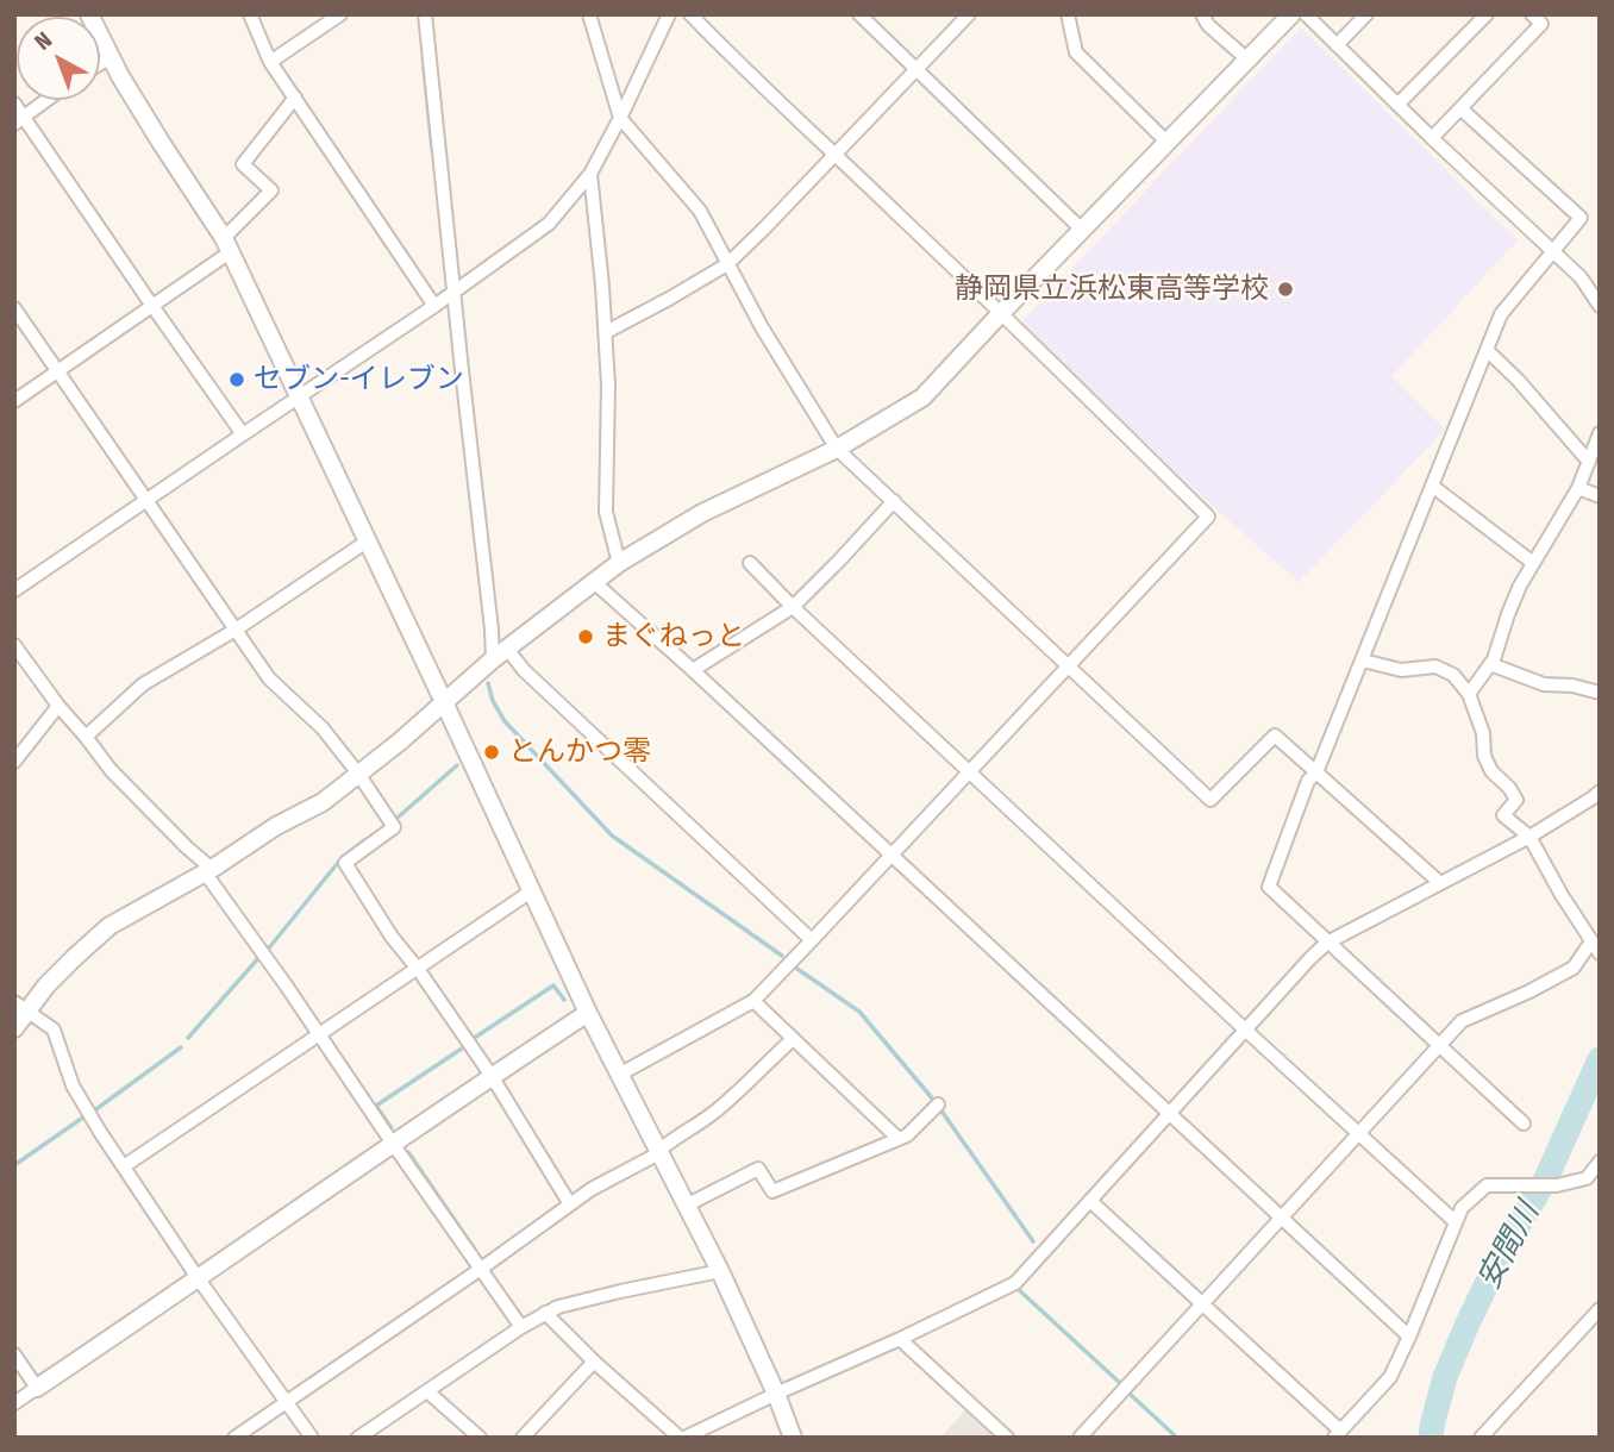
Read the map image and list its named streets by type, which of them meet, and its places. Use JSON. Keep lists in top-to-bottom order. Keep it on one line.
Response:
{"water":["安間川"],"places":["静岡県立浜松東高等学校","セブン-イレブン","まぐねっと","とんかつ零"],"north":"top left"}
